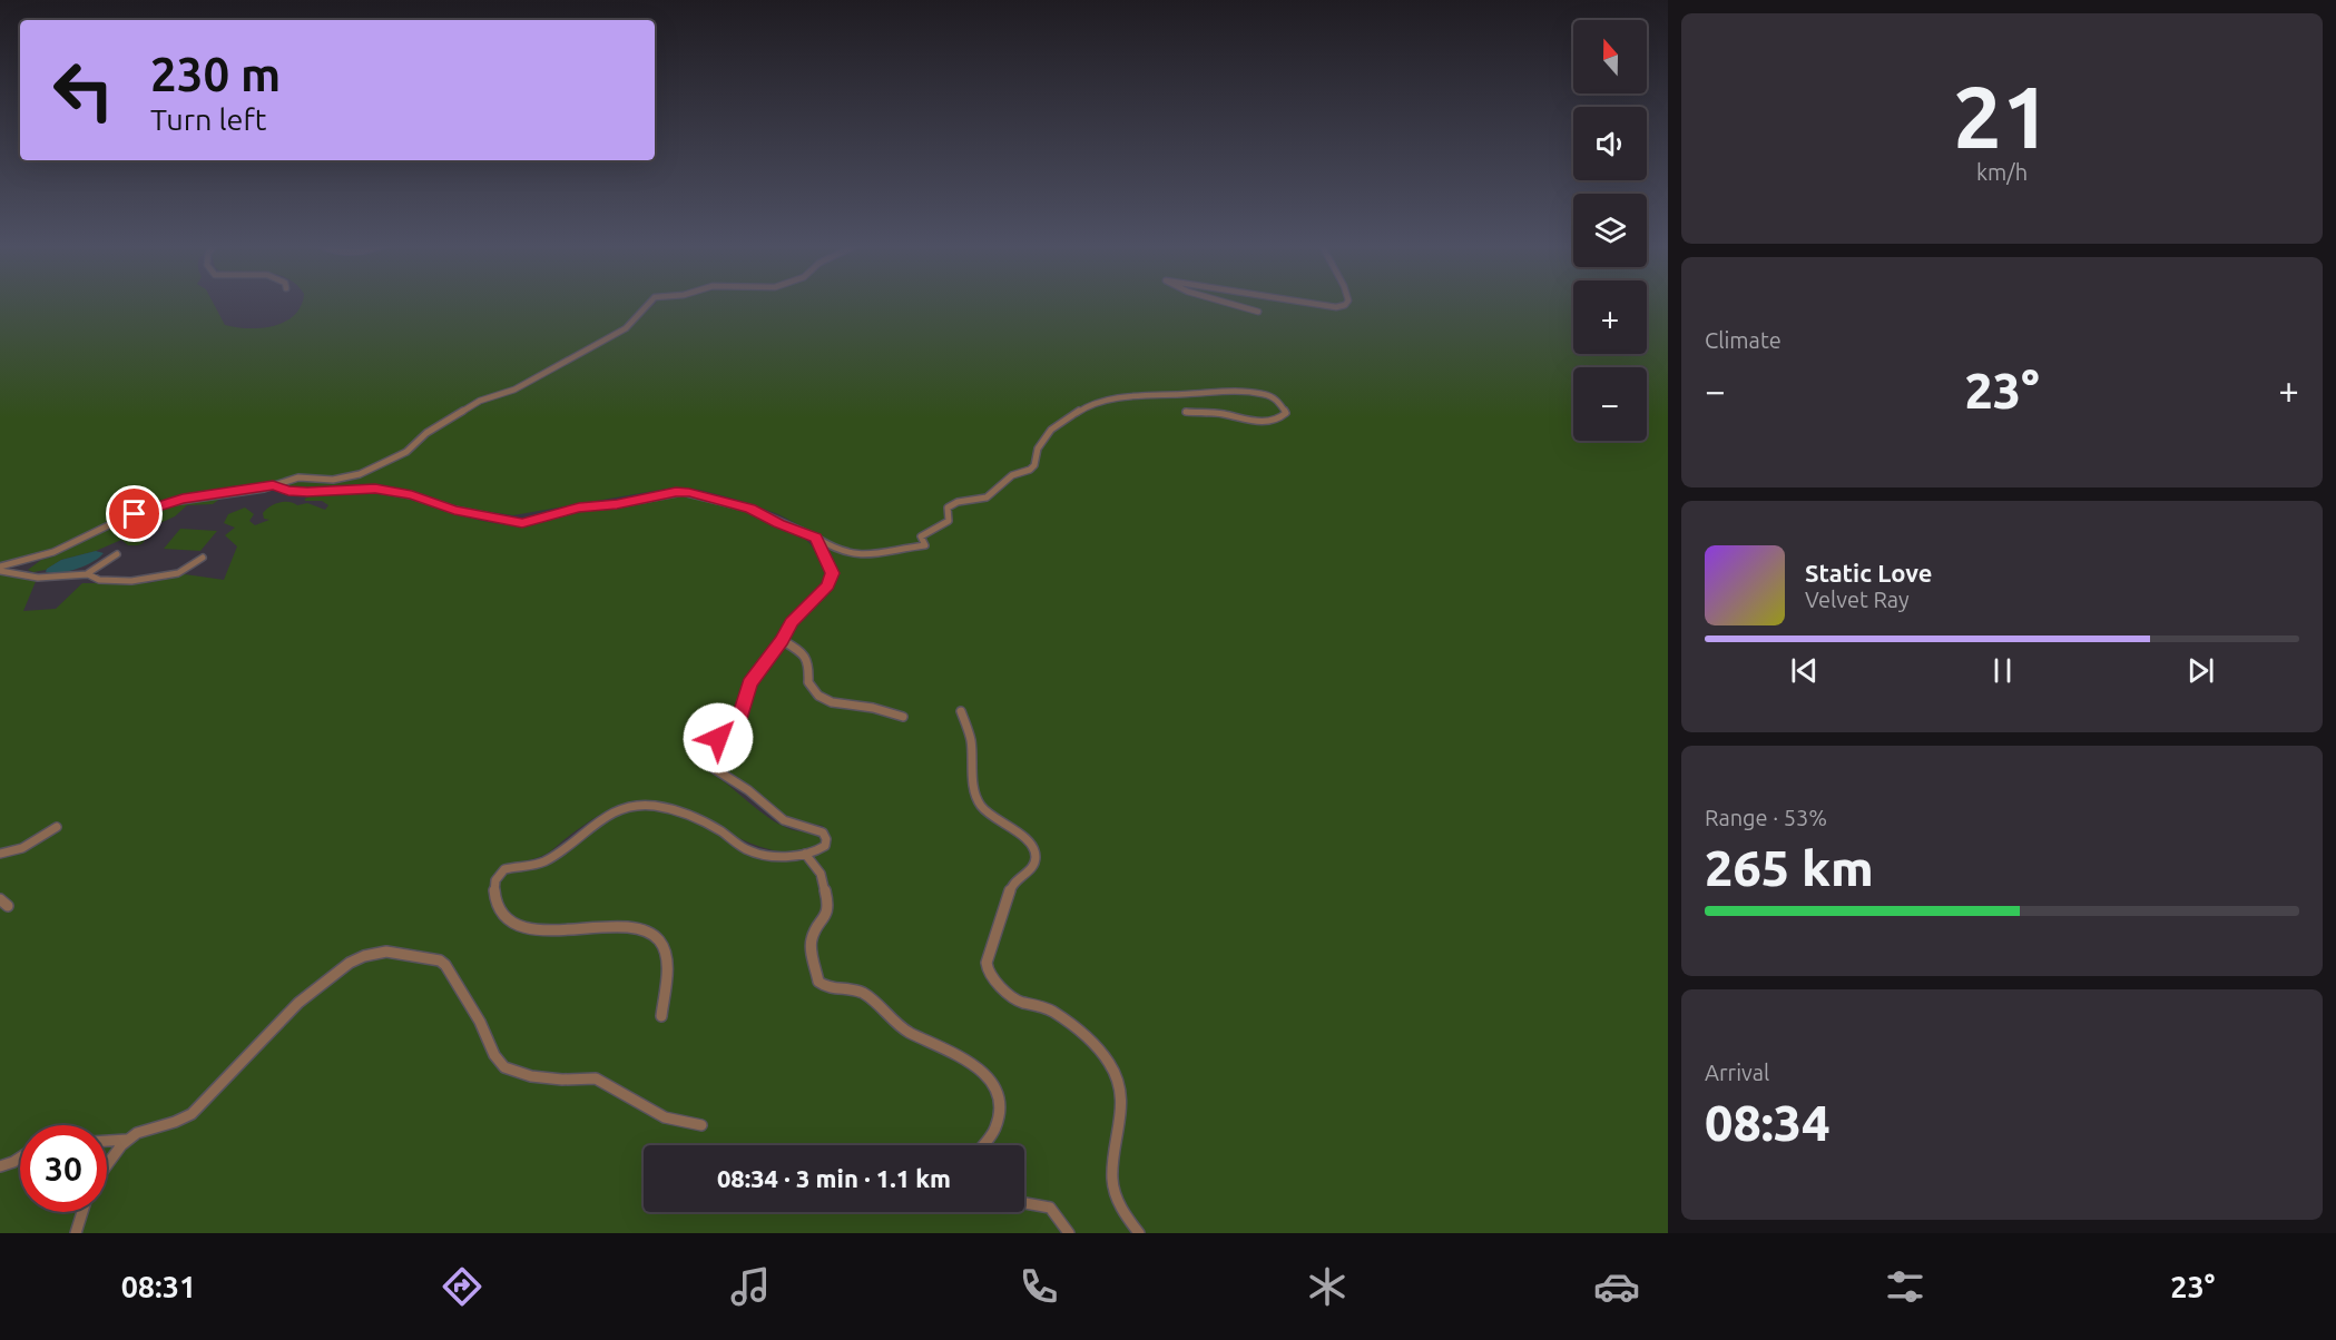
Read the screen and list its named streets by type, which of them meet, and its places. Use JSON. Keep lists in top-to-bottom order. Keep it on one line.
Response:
{"north":"top","page":{"tile":[["21","km/h"],"Climate",["Range · 53%","265 km"],["Arrival","08:34"]],"map_buttons":["+","−"],"turn":["230 m","Turn left"],"heat":["−","23°","+"],"song":["Static Love","Velvet Ray"],"limit":"30","trip":"08:34 · 3 min · 1.1 km","tabs":["08:31","23°"]}}
